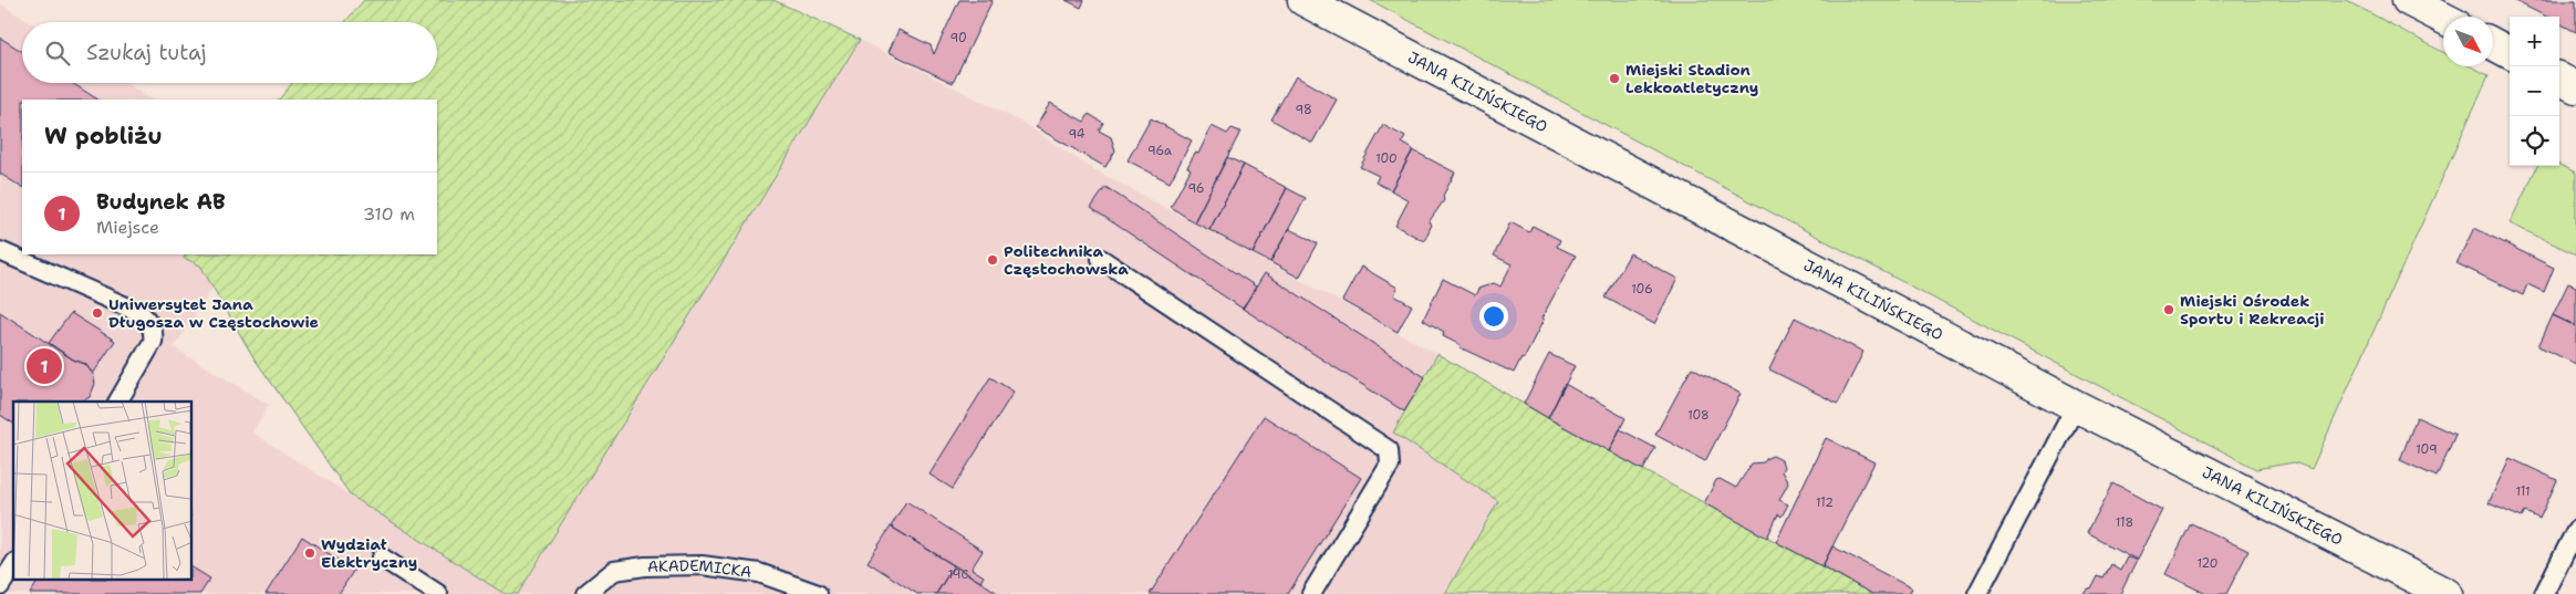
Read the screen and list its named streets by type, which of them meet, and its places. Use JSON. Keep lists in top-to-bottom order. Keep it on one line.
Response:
{"streets":{"street":["JANA KILIŃSKIEGO"],"lane":["AKADEMICKA"]},"places":["Miejski Stadion Lekkoatletyczny","Politechnika Częstochowska","Miejski Ośrodek Sportu i Rekreacji","Uniwersytet Jana Długosza w Częstochowie","Wydział Elektryczny"],"house_numbers":["90","98","94","96a","100","96","106","108","109","111","112","118","120","19C"],"north":"bottom right","page":{"map_buttons":["+","−"],"search":"Szukaj tutaj","heading":"W pobliżu","list":[{"mark":"1","name":"Budynek AB","note":"Miejsce","value":"310 m"}],"pins":"1"}}
